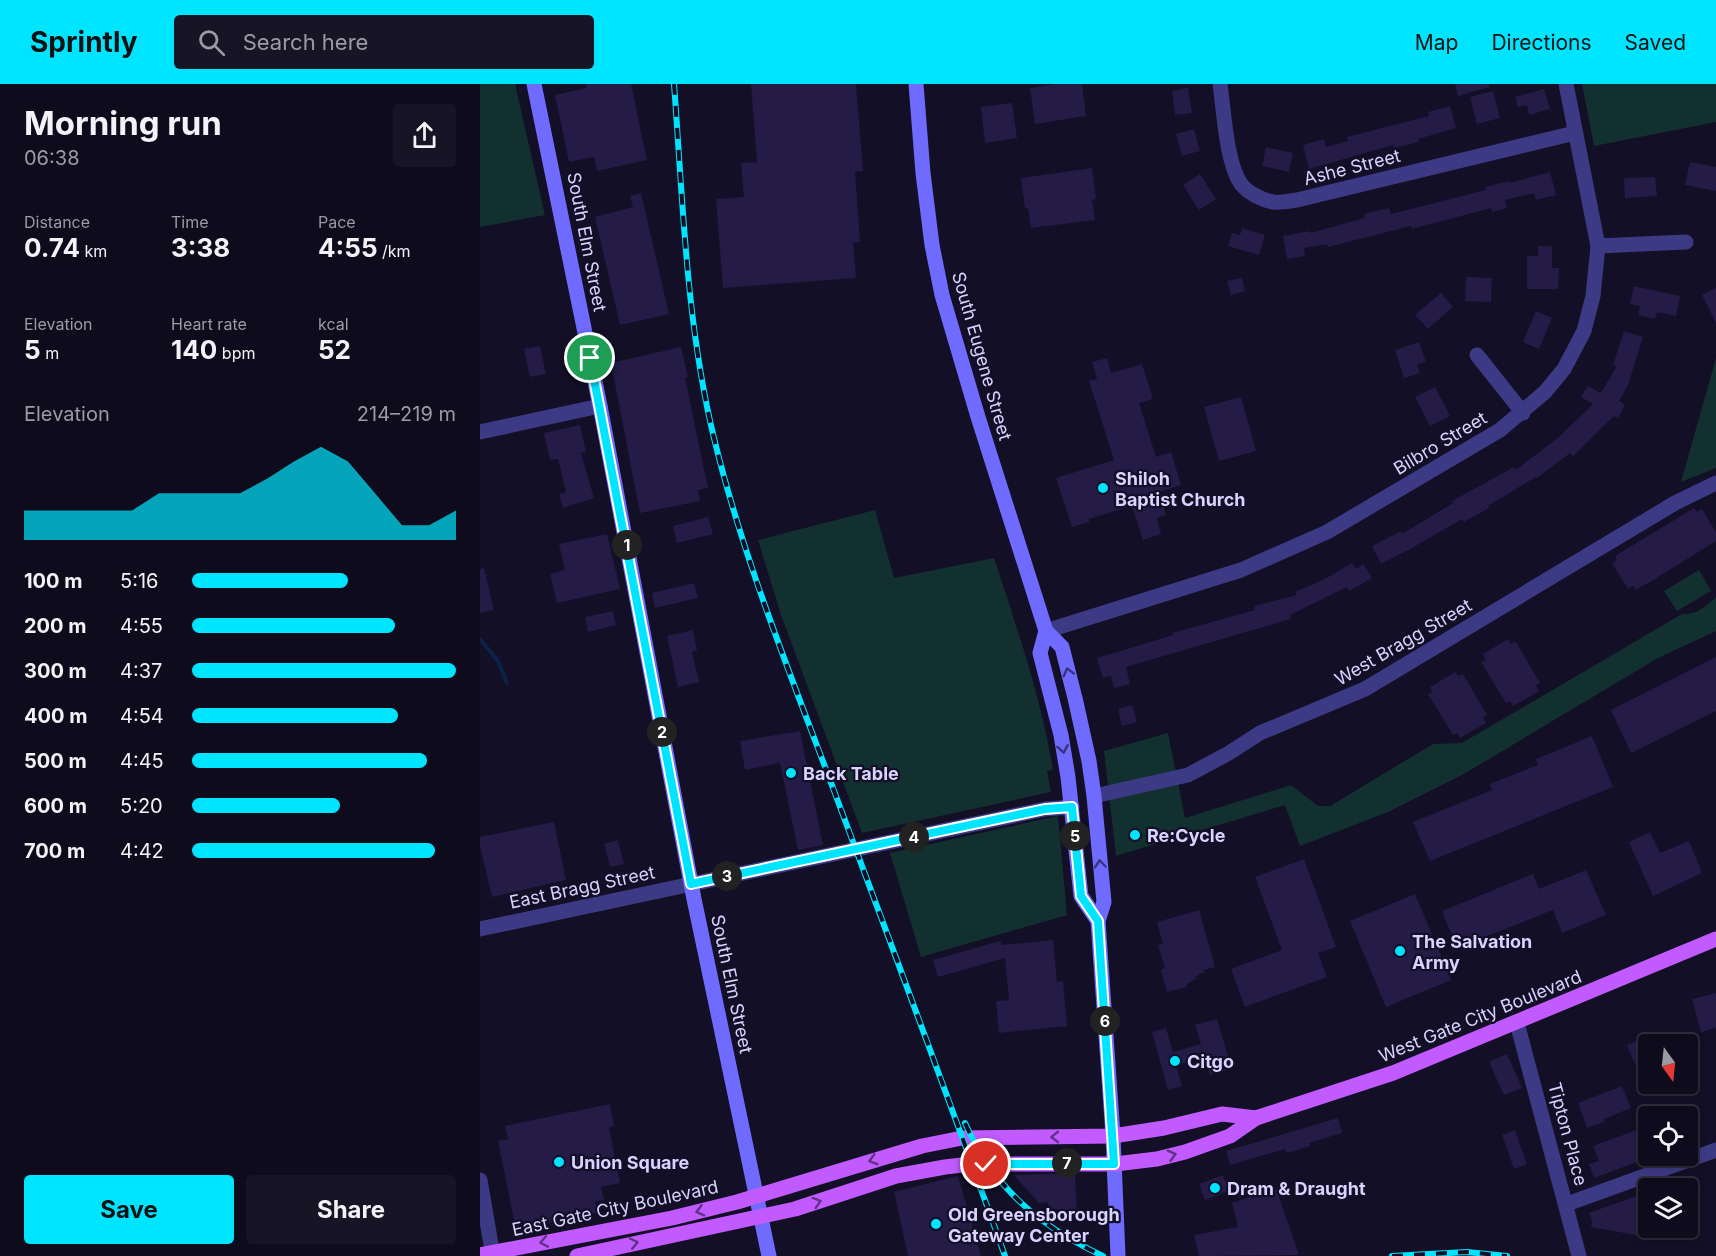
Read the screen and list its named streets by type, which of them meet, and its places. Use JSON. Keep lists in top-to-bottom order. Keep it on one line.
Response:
{"streets":{"main road":["South Elm Street","South Eugene Street","West Gate City Boulevard","East Gate City Boulevard"],"street":["Ashe Street","Bilbro Street","West Bragg Street","East Bragg Street","Tipton Place"]},"crossings":[["Ashe Street","Bilbro Street"],["South Elm Street","East Bragg Street"],["South Elm Street","West Gate City Boulevard"],["South Elm Street","East Gate City Boulevard"],["South Eugene Street","Bilbro Street"],["South Eugene Street","West Bragg Street"],["South Eugene Street","West Gate City Boulevard"],["West Gate City Boulevard","Tipton Place"],["West Gate City Boulevard","East Gate City Boulevard"]],"places":["Shiloh Baptist Church","Back Table","Re:Cycle","The Salvation Army","Citgo","Union Square","Dram & Draught","Old Greensborough Gateway Center"],"north":"bottom","page":{"header":"Sprintly","search":"Search here","nav":["Map","Directions","Saved"],"heading":["Morning run","06:38"],"stats":[["Distance","0.74 km"],["Time","3:38"],["Pace","4:55 /km"],["Elevation","5 m"],["Heart rate","140 bpm"],["kcal","52"]],"chart":["Elevation","214–219 m"],"pins":["1","2","5","4","3","6","7"],"list":[{"name":"100 m","note":"5:16"},{"name":"200 m","note":"4:55"},{"name":"300 m","note":"4:37"},{"name":"400 m","note":"4:54"},{"name":"500 m","note":"4:45"},{"name":"600 m","note":"5:20"},{"name":"700 m","note":"4:42"}],"buttons":["Save","Share"]}}
